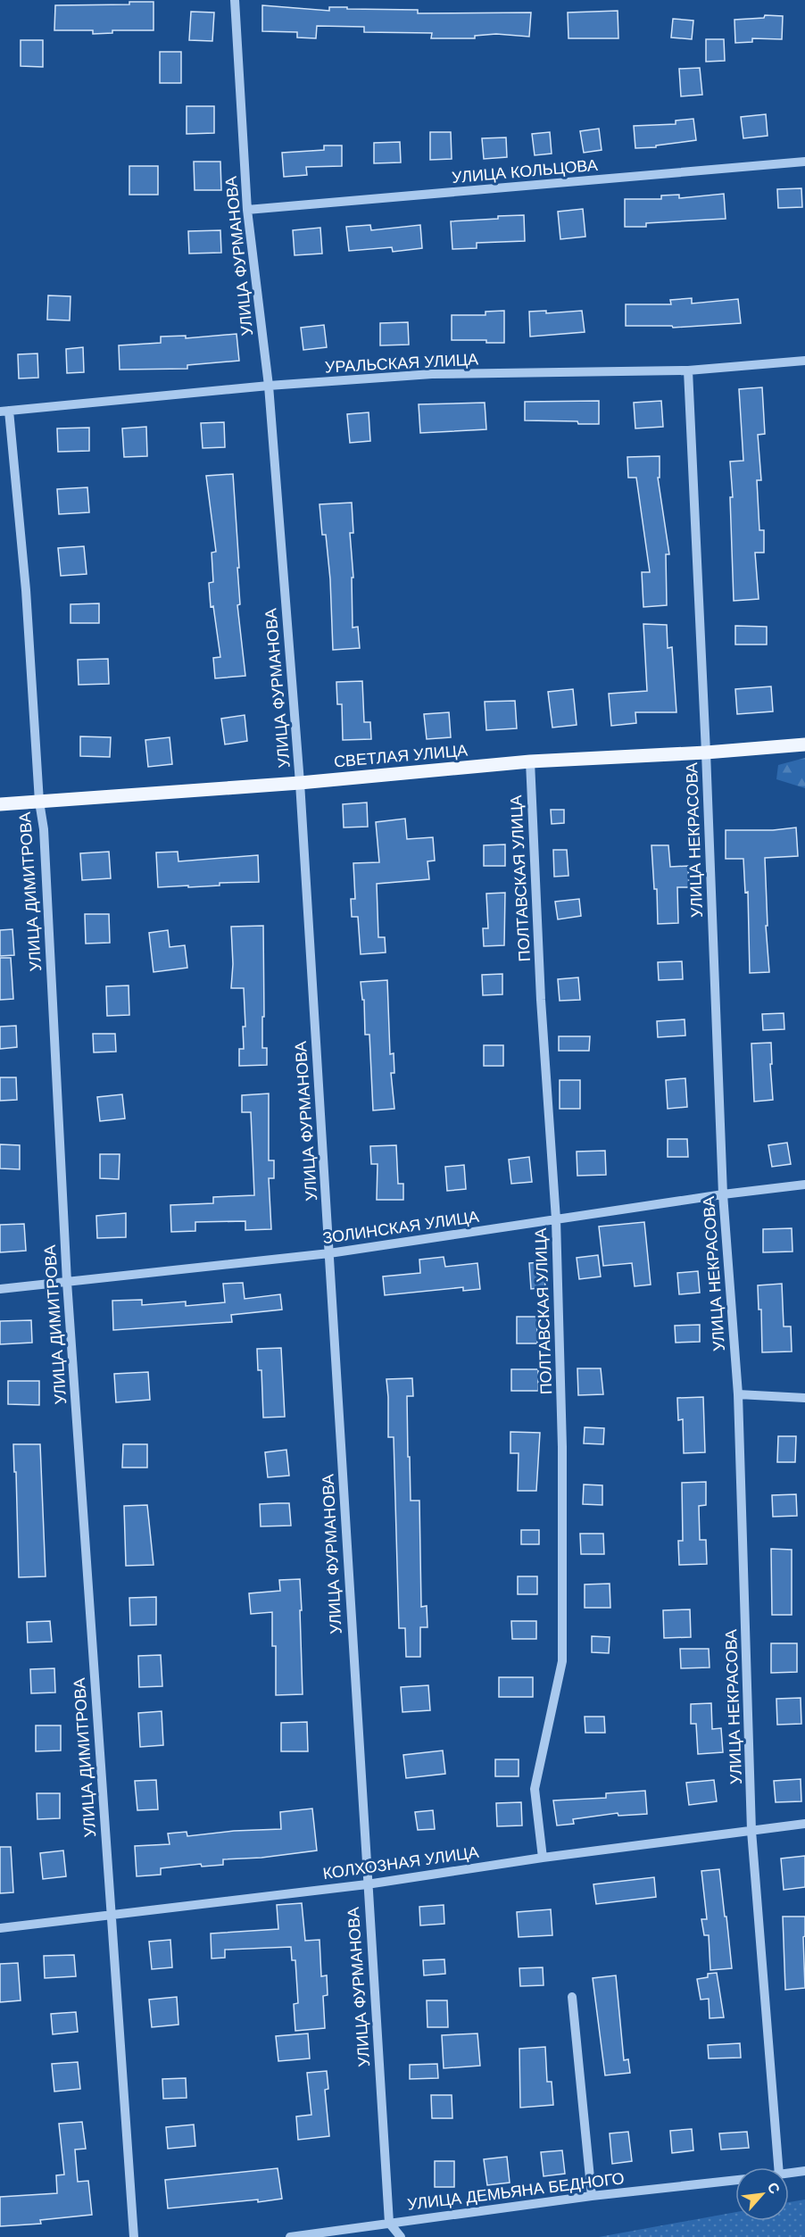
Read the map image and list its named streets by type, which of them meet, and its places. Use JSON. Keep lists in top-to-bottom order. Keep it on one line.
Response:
{"streets":{"main road":["СВЕТЛАЯ УЛИЦА"],"street":["УЛИЦА КОЛЬЦОВА","УЛИЦА ФУРМАНОВА","УРАЛЬСКАЯ УЛИЦА","УЛИЦА НЕКРАСОВА","ПОЛТАВСКАЯ УЛИЦА","УЛИЦА ДИМИТРОВА","ЗОЛИНСКАЯ УЛИЦА","КОЛХОЗНАЯ УЛИЦА","УЛИЦА ДЕМЬЯНА БЕДНОГО"]},"crossings":[["УЛИЦА КОЛЬЦОВА","УЛИЦА ФУРМАНОВА"],["УЛИЦА ФУРМАНОВА","УРАЛЬСКАЯ УЛИЦА"],["УЛИЦА ФУРМАНОВА","СВЕТЛАЯ УЛИЦА"],["УЛИЦА ФУРМАНОВА","ЗОЛИНСКАЯ УЛИЦА"],["УЛИЦА ФУРМАНОВА","КОЛХОЗНАЯ УЛИЦА"],["УЛИЦА ФУРМАНОВА","УЛИЦА ДЕМЬЯНА БЕДНОГО"],["УРАЛЬСКАЯ УЛИЦА","УЛИЦА НЕКРАСОВА"],["УРАЛЬСКАЯ УЛИЦА","УЛИЦА ДИМИТРОВА"],["СВЕТЛАЯ УЛИЦА","УЛИЦА НЕКРАСОВА"],["СВЕТЛАЯ УЛИЦА","ПОЛТАВСКАЯ УЛИЦА"],["СВЕТЛАЯ УЛИЦА","УЛИЦА ДИМИТРОВА"],["УЛИЦА НЕКРАСОВА","ЗОЛИНСКАЯ УЛИЦА"],["УЛИЦА НЕКРАСОВА","КОЛХОЗНАЯ УЛИЦА"],["ПОЛТАВСКАЯ УЛИЦА","ЗОЛИНСКАЯ УЛИЦА"],["ПОЛТАВСКАЯ УЛИЦА","КОЛХОЗНАЯ УЛИЦА"],["УЛИЦА ДИМИТРОВА","ЗОЛИНСКАЯ УЛИЦА"],["УЛИЦА ДИМИТРОВА","КОЛХОЗНАЯ УЛИЦА"]],"north":"top right"}
